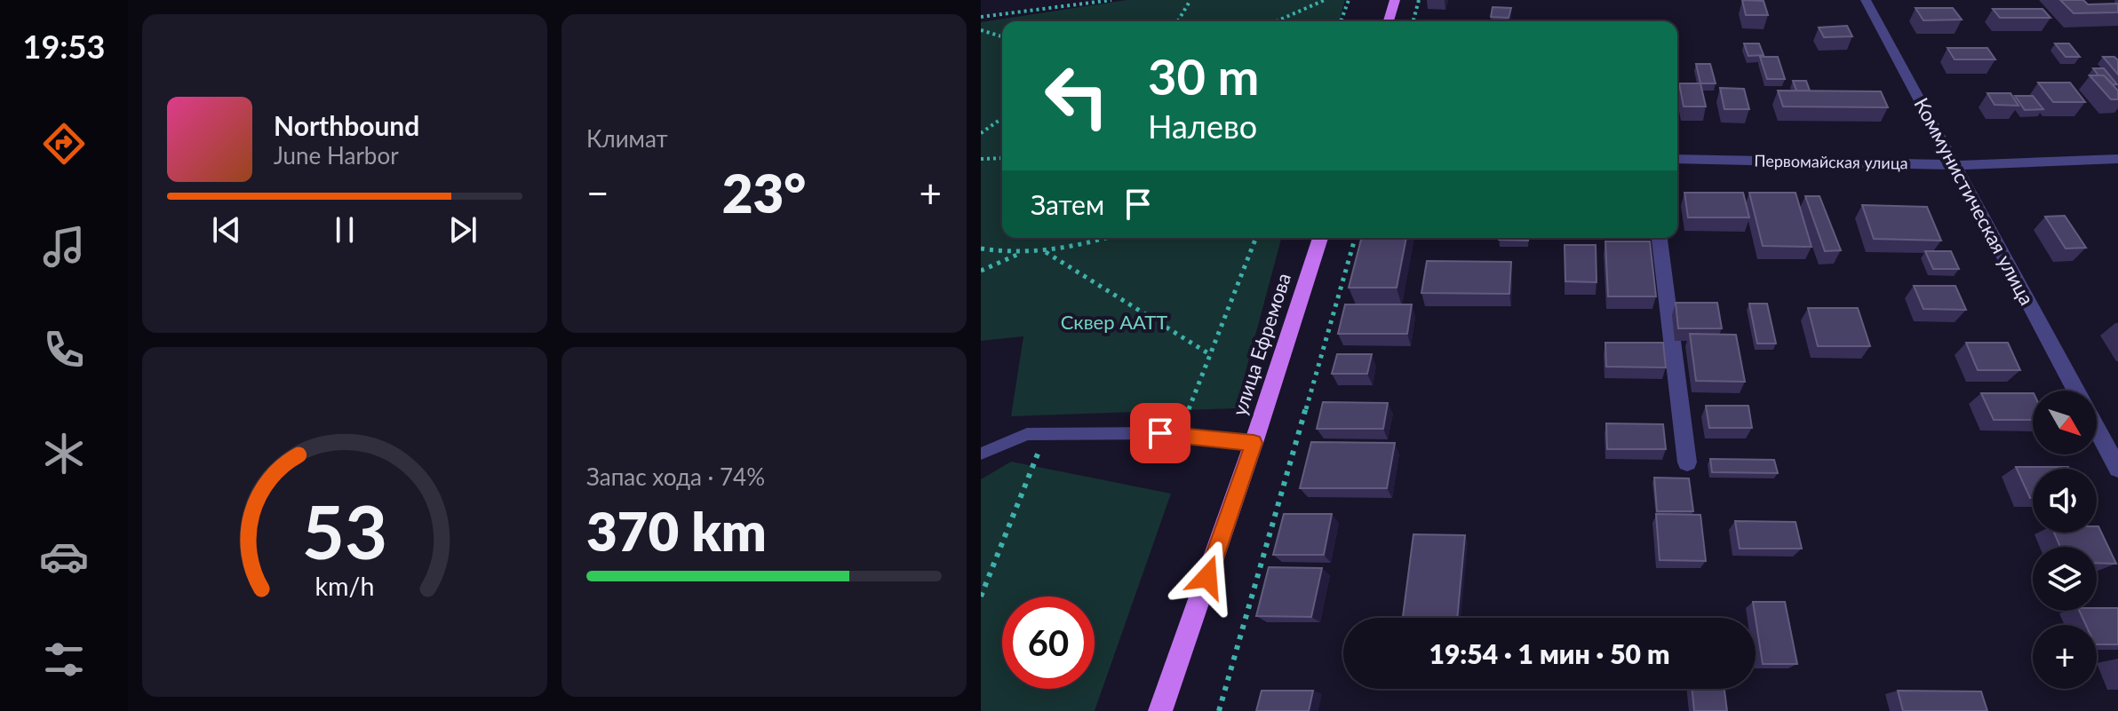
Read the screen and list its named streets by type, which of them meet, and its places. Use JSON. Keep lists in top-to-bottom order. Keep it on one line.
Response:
{"streets":{"main road":["улица Ефремова"],"street":["Первомайская улица","Коммунистическая улица"]},"crossings":[["Первомайская улица","Коммунистическая улица"]],"parks":["Сквер ААТТ"],"north":"bottom right","page":{"tabs":"19:53","tile":["Климат",["Запас хода · 74%","370 km"]],"turn":["30 m","Налево"],"song":["Northbound","June Harbor"],"heat":["−","23°","+"],"then":"Затем","map_buttons":"+","limit":"60","trip":"19:54 · 1 мин · 50 m","gauge":["53","km/h"]}}
